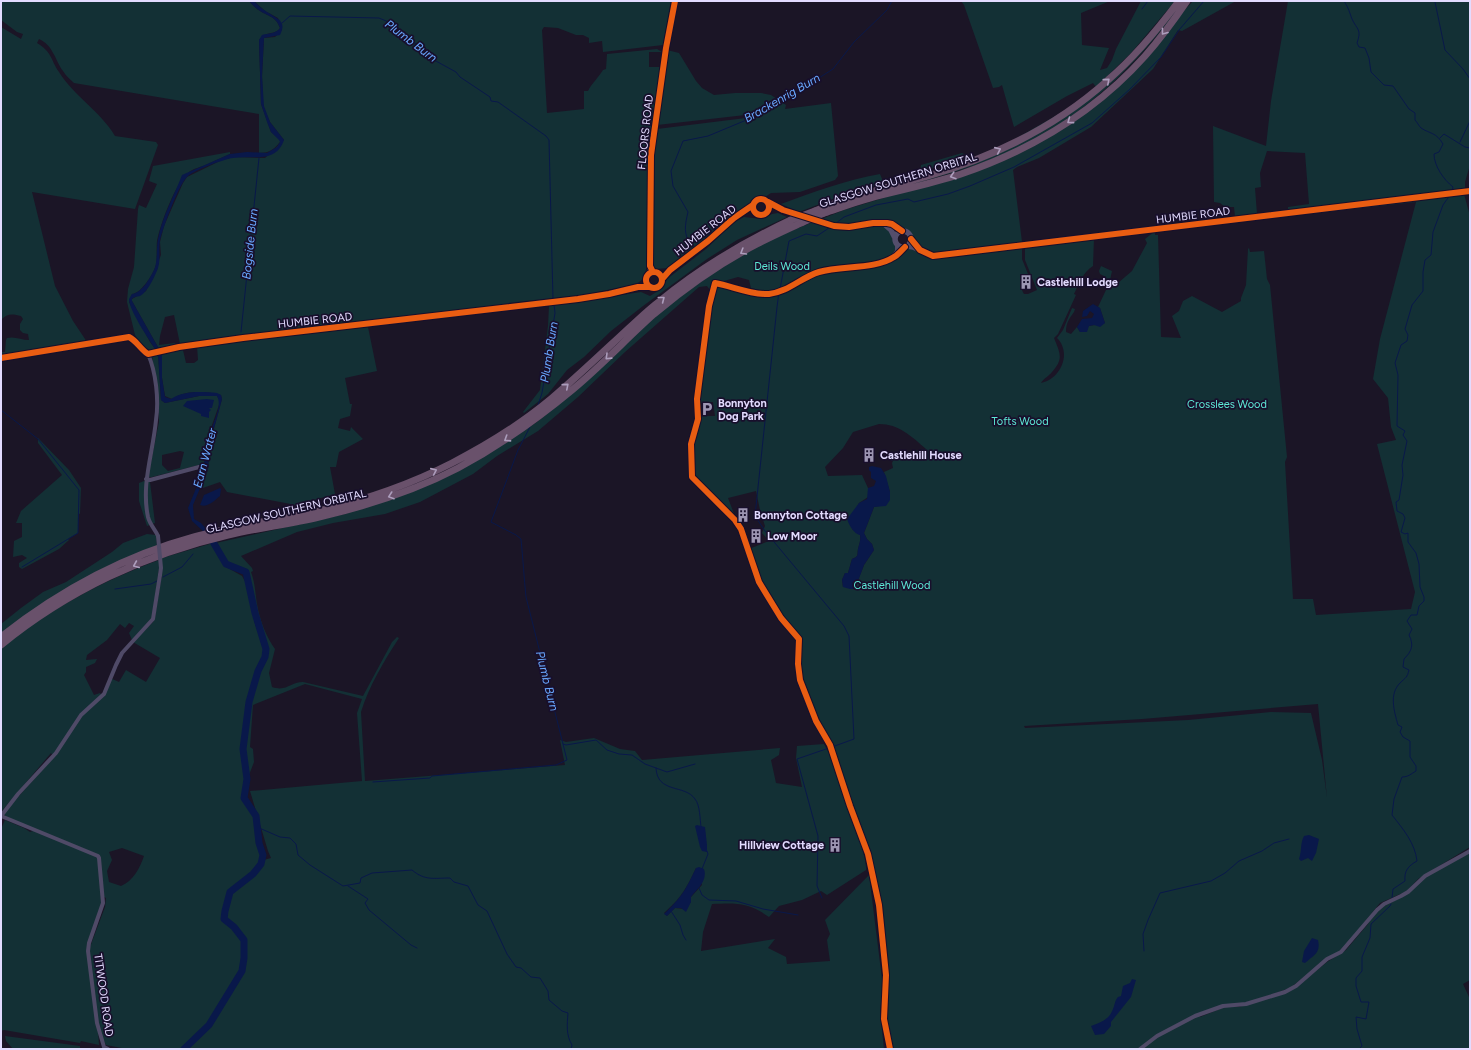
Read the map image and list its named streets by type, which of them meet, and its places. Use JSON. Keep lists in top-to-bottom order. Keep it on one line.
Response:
{"streets":{"highway":["GLASGOW SOUTHERN ORBITAL"],"street":["FLOORS ROAD","HUMBIE ROAD","TITWOOD ROAD"]},"crossings":[["FLOORS ROAD","HUMBIE ROAD"],["HUMBIE ROAD","TITWOOD ROAD"]],"water":["Plumb Burn","Brackenrig Burn","Bogside Burn","Earn Water"],"parks":["Deils Wood","Crosslees Wood","Tofts Wood","Castlehill Wood"],"places":{"building":["Castlehill Lodge","Castlehill House","Bonnyton Cottage","Low Moor","Hillview Cottage"],"parking":["Bonnyton Dog Park"]}}
